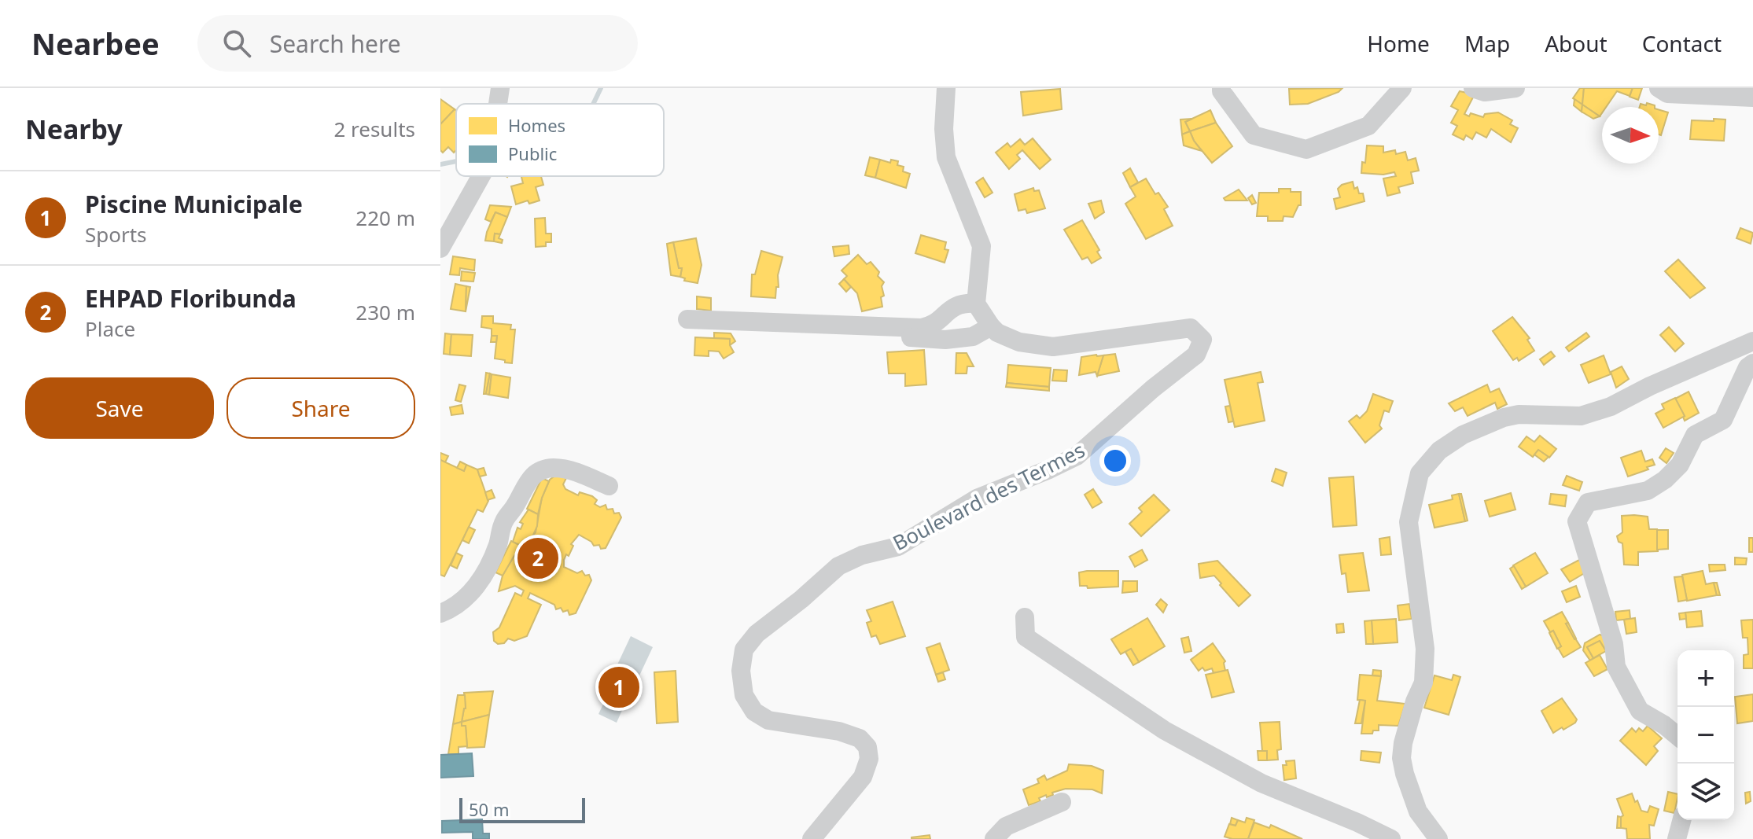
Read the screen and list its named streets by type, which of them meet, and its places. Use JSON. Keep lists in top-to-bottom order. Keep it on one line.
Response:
{"streets":{"street":["Boulevard des Termes"]},"legend":["Homes","Public"],"scale_bar":"50 m","north":"right","page":{"header":"Nearbee","search":"Search here","nav":["Home","Map","About","Contact"],"heading":["Nearby","2 results"],"list":[{"mark":"1","name":"Piscine Municipale","note":"Sports","value":"220 m"},{"mark":"2","name":"EHPAD Floribunda","note":"Place","value":"230 m"}],"buttons":["Save","Share"],"pins":["2","1"],"map_buttons":["+","−"],"scale":"50 m"}}
